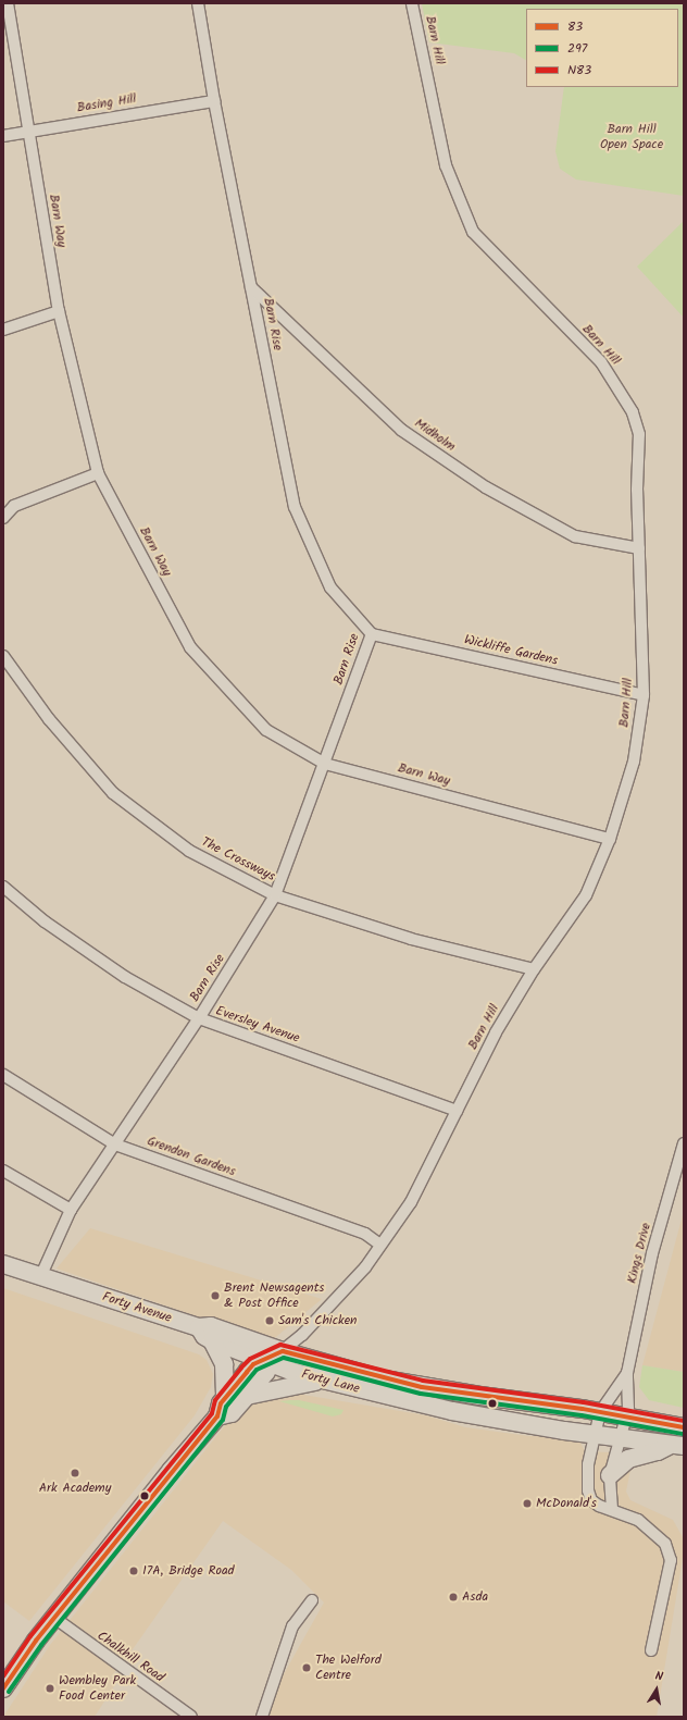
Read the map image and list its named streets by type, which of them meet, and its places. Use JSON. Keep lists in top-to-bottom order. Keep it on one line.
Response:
{"streets":{"main road":["Forty Avenue","Forty Lane"],"street":["Barn Hill","Basing Hill","Barn Way","Barn Rise","Midholm","Wickliffe Gardens","The Crossways","Eversley Avenue","Grendon Gardens","Kings Drive","Chalkhill Road"]},"crossings":[["Barn Hill","Barn Way"],["Barn Hill","Midholm"],["Barn Hill","Wickliffe Gardens"],["Barn Hill","The Crossways"],["Barn Hill","Eversley Avenue"],["Barn Hill","Grendon Gardens"],["Barn Hill","Forty Avenue"],["Barn Hill","Forty Lane"],["Basing Hill","Barn Way"],["Basing Hill","Barn Rise"],["Barn Way","Barn Rise"],["Barn Rise","Midholm"],["Barn Rise","Wickliffe Gardens"],["Barn Rise","The Crossways"],["Barn Rise","Eversley Avenue"],["Barn Rise","Grendon Gardens"],["Barn Rise","Forty Avenue"],["Forty Avenue","Forty Lane"]],"parks":["Barn Hill Open Space"],"places":["Brent Newsagents & Post Office","Sam's Chicken","Ark Academy","McDonald's","17A, Bridge Road","Asda","The Welford Centre","Wembley Park Food Center"],"lines":["transit line N83","transit line 83","transit line 297"],"legend":["83","297","N83"],"north":"top"}
